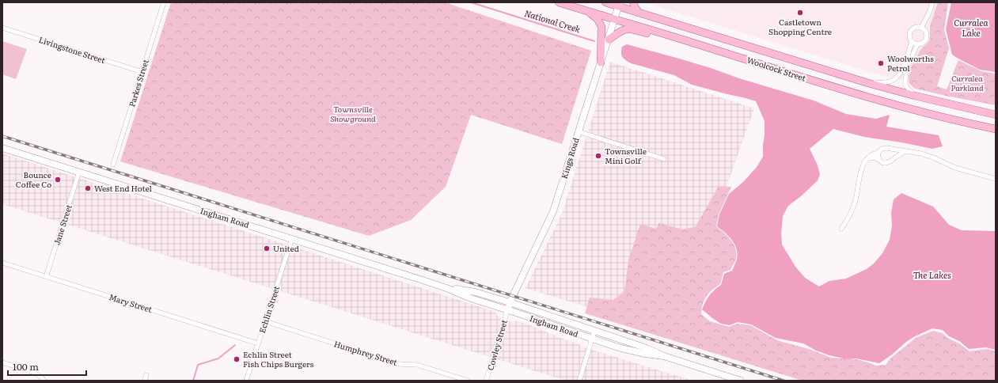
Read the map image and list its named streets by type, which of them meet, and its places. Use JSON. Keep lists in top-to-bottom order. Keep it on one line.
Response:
{"streets":{"main road":["Woolcock Street","Kings Road","Ingham Road"],"street":["Livingstone Street","Parkes Street","Jane Street","Mary Street","Echlin Street","Cowley Street","Humphrey Street"]},"crossings":[["Livingstone Street","Parkes Street"],["Woolcock Street","Kings Road"],["Kings Road","Ingham Road"],["Kings Road","Cowley Street"],["Ingham Road","Jane Street"],["Ingham Road","Echlin Street"],["Ingham Road","Cowley Street"],["Jane Street","Mary Street"],["Mary Street","Echlin Street"],["Echlin Street","Humphrey Street"]],"water":["National Creek","Curralea Lake","The Lakes"],"parks":["Curralea Parkland","Townsville Showground"],"places":["Castletown Shopping Centre","Woolworths Petrol","Townsville Mini Golf","Bounce Coffee Co","West End Hotel","United","Echlin Street Fish Chips Burgers"],"scale_bar":"100 m"}
